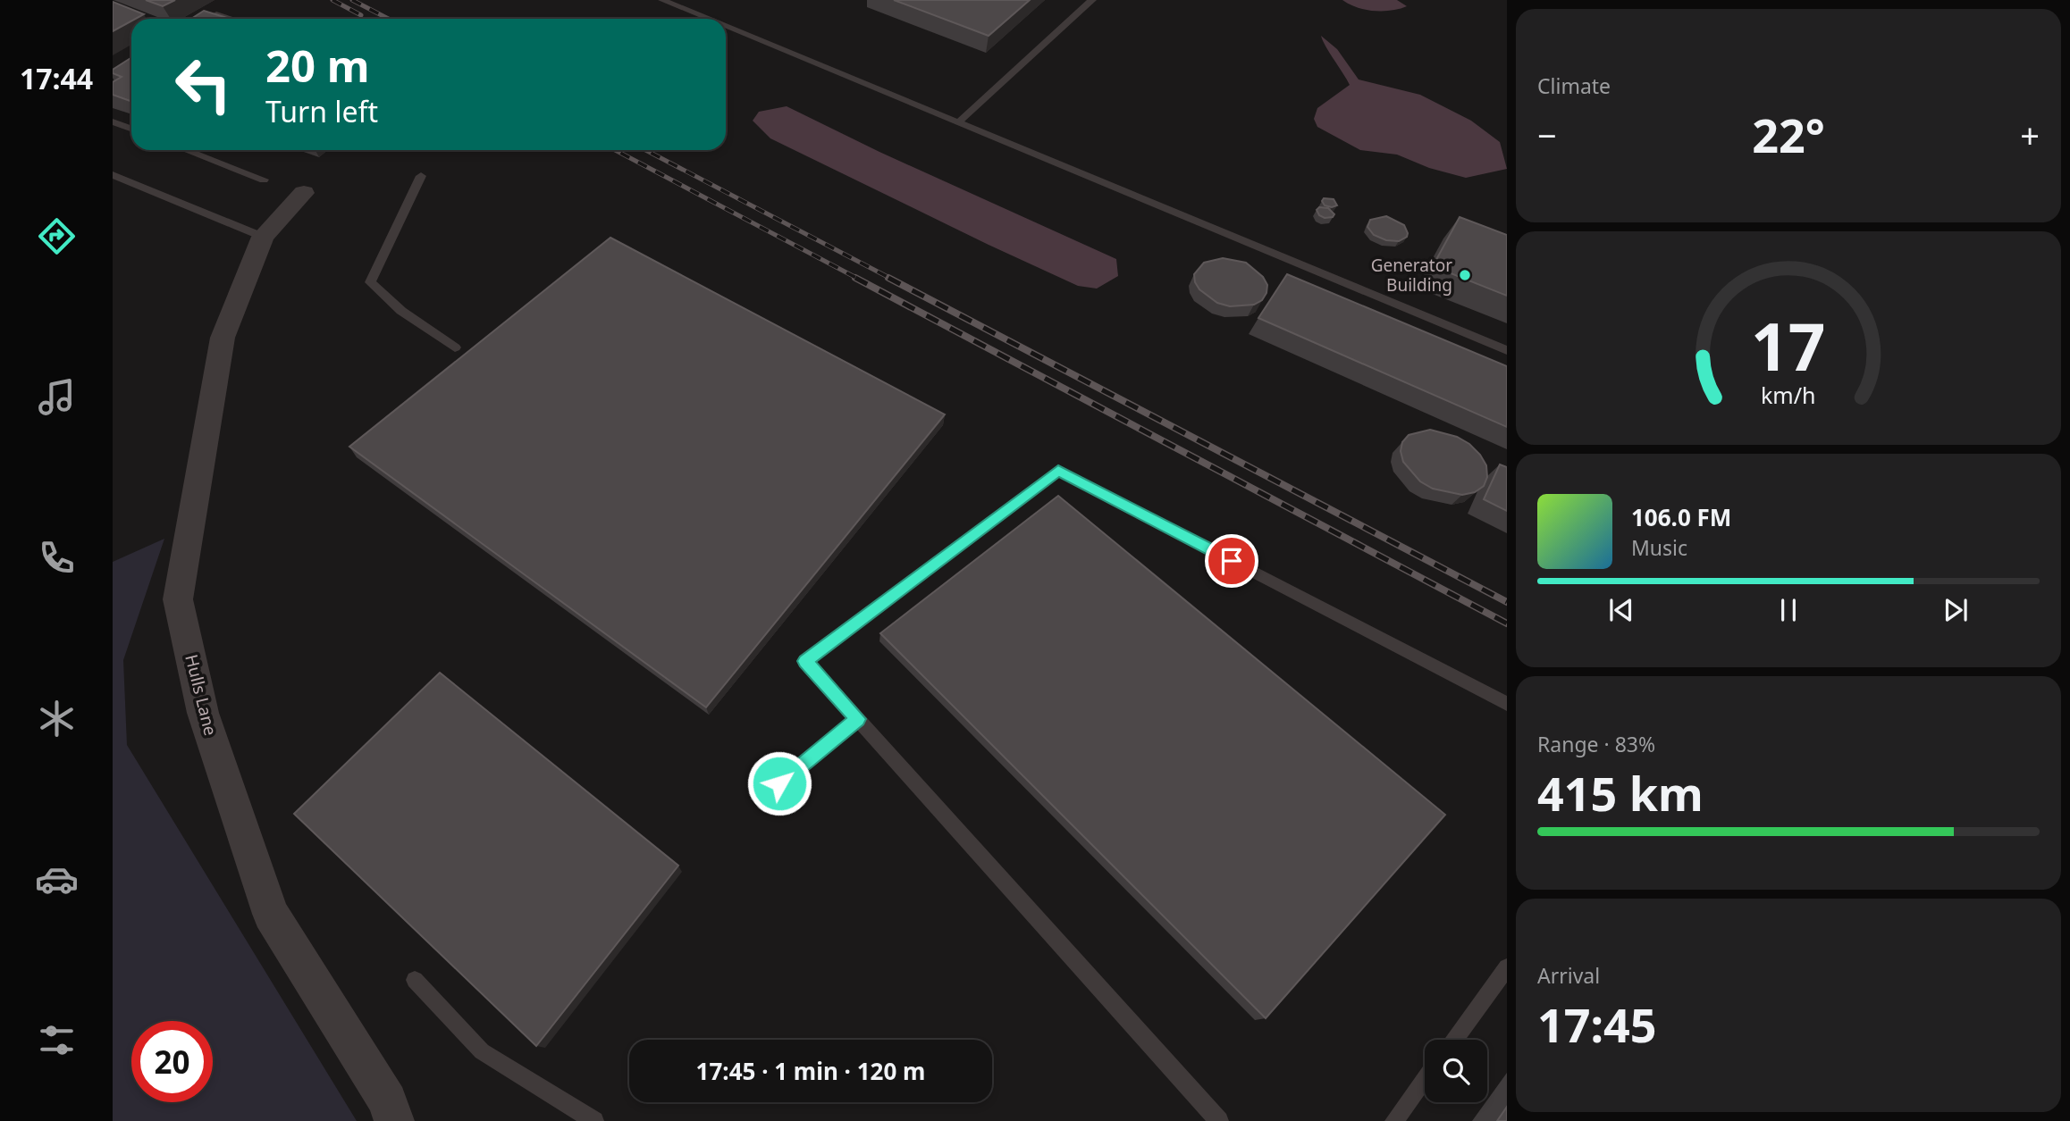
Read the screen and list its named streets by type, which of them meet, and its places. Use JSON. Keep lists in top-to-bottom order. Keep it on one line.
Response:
{"streets":{"street":["Hulls Lane"]},"places":["Generator Building"],"page":{"tabs":"17:44","tile":["Climate",["Range · 83%","415 km"],["Arrival","17:45"]],"turn":["20 m","Turn left"],"heat":["−","22°","+"],"song":["106.0 FM","Music"],"limit":"20","trip":"17:45 · 1 min · 120 m","gauge":["17","km/h"]}}
